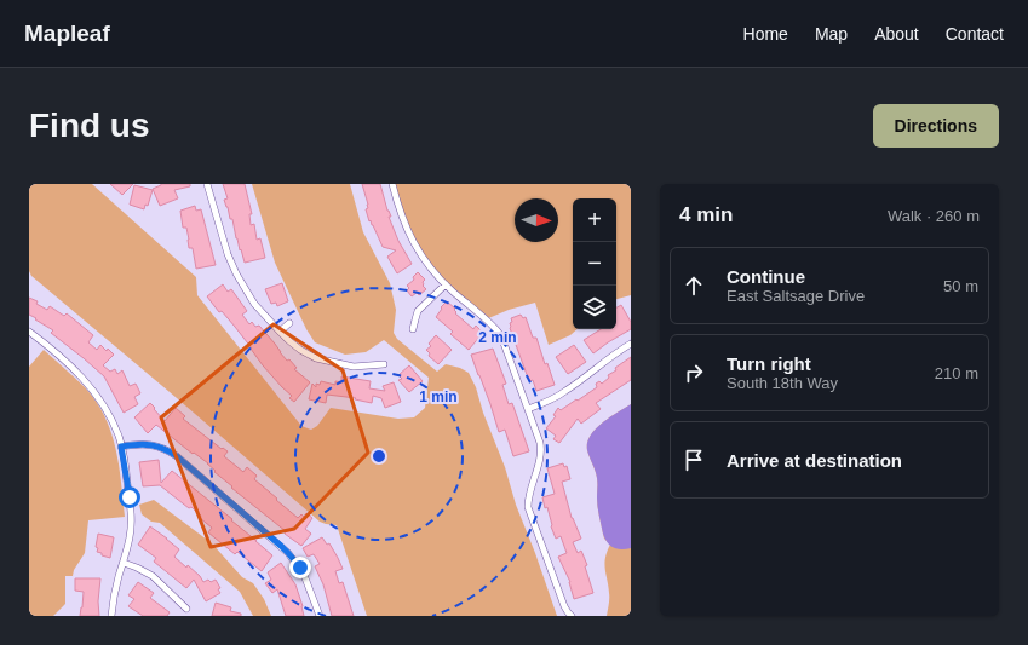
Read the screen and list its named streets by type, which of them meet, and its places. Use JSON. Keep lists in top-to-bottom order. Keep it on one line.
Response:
{"north":"right","page":{"header":"Mapleaf","nav":["Home","Map","About","Contact"],"buttons":"Directions","title":"Find us","heading":["4 min","Walk · 260 m"],"map_buttons":["+","−"],"list":[["Continue","East Saltsage Drive","50 m"],["Turn right","South 18th Way","210 m"],"Arrive at destination"]},"rings":["2 min","1 min"]}
